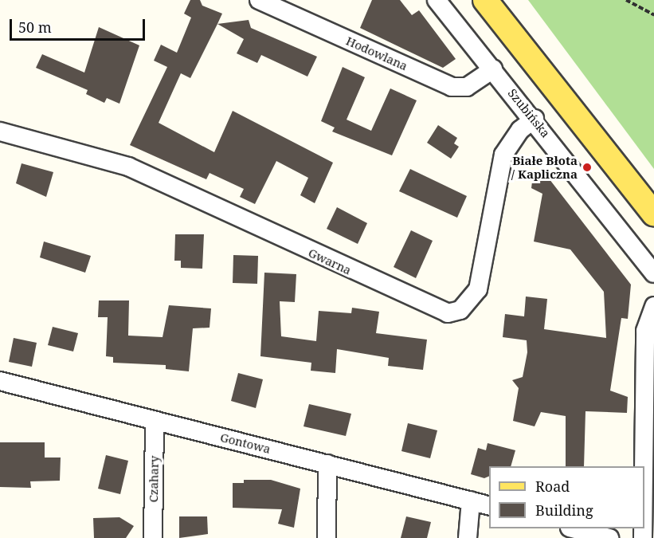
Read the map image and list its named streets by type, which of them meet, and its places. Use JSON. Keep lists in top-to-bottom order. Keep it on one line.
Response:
{"streets":{"street":["Hodowlana","Szubińska","Gwarna","Gontowa","Czahary"]},"crossings":[["Hodowlana","Szubińska"],["Szubińska","Gwarna"],["Gontowa","Czahary"]],"places":["Białe Błota / Kapliczna"],"legend":["Road","Building"],"scale_bar":"50 m"}
